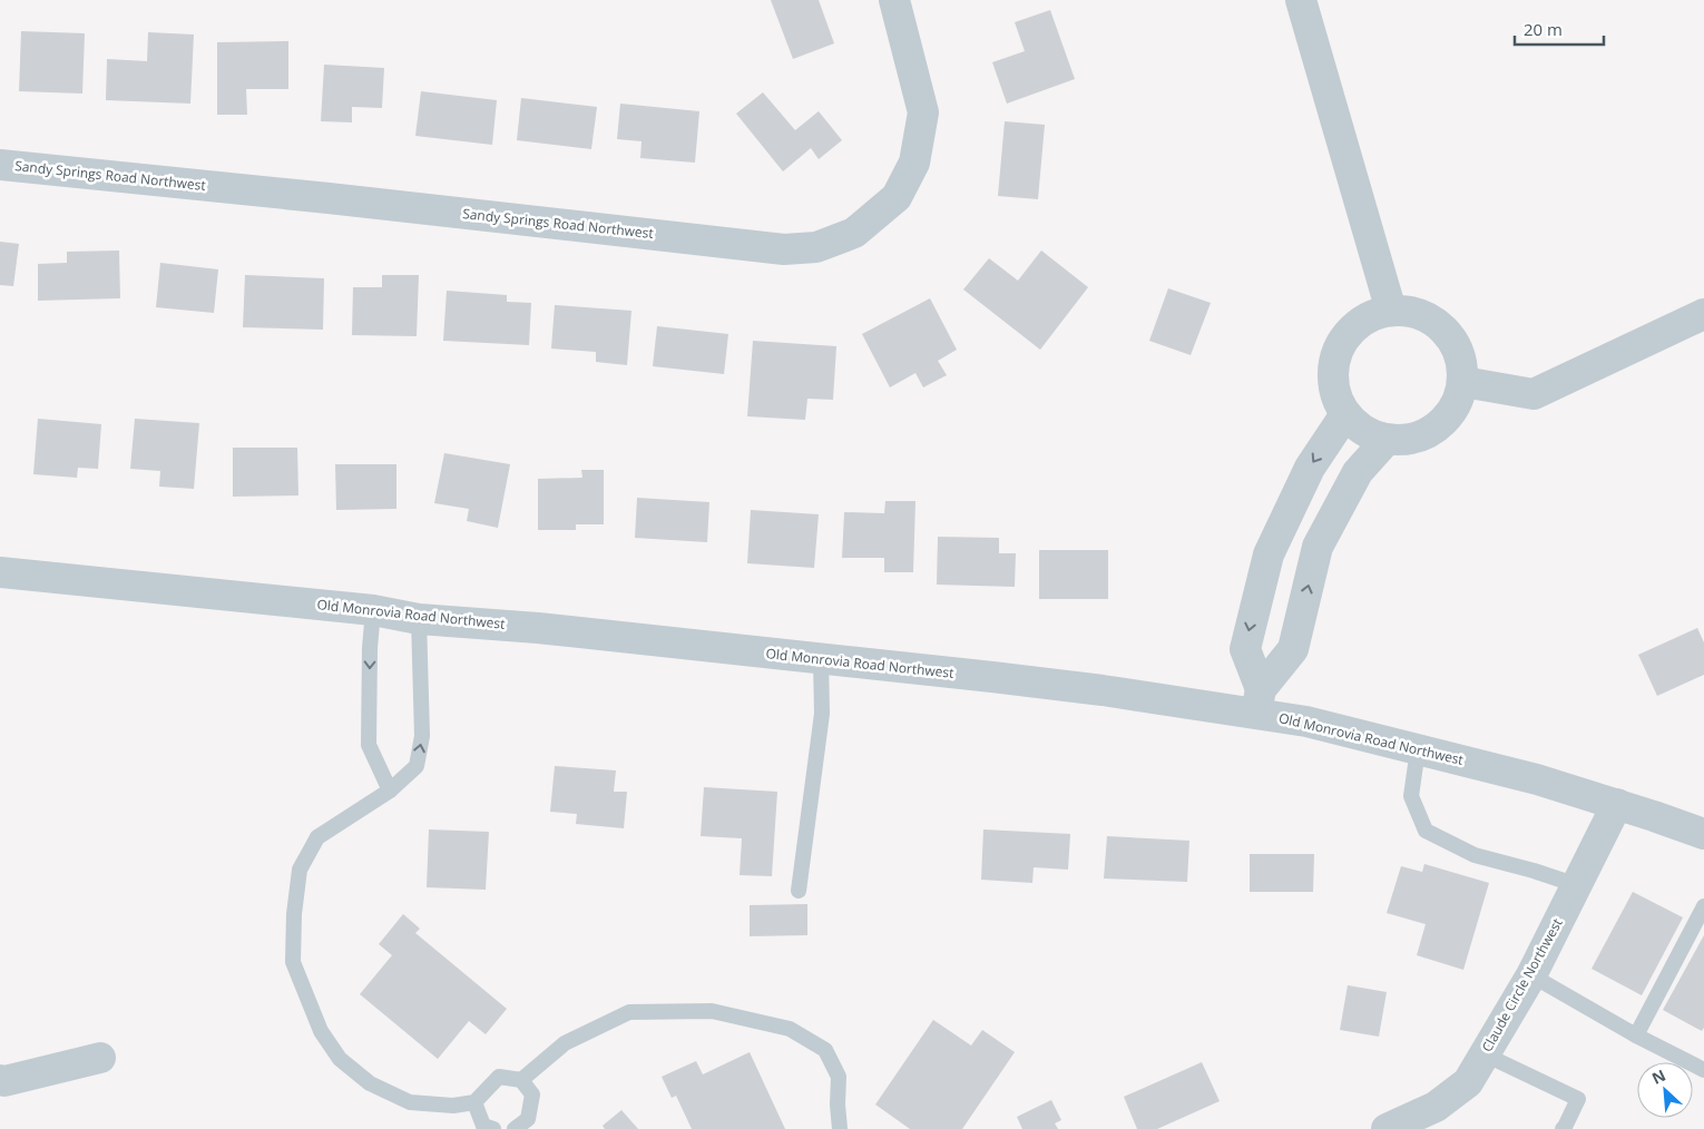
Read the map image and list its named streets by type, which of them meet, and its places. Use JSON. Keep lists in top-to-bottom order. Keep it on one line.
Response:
{"streets":{"street":["Sandy Springs Road Northwest","Old Monrovia Road Northwest","Claude Circle Northwest"]},"crossings":[["Old Monrovia Road Northwest","Claude Circle Northwest"]],"scale_bar":"20 m","north":"top left"}
